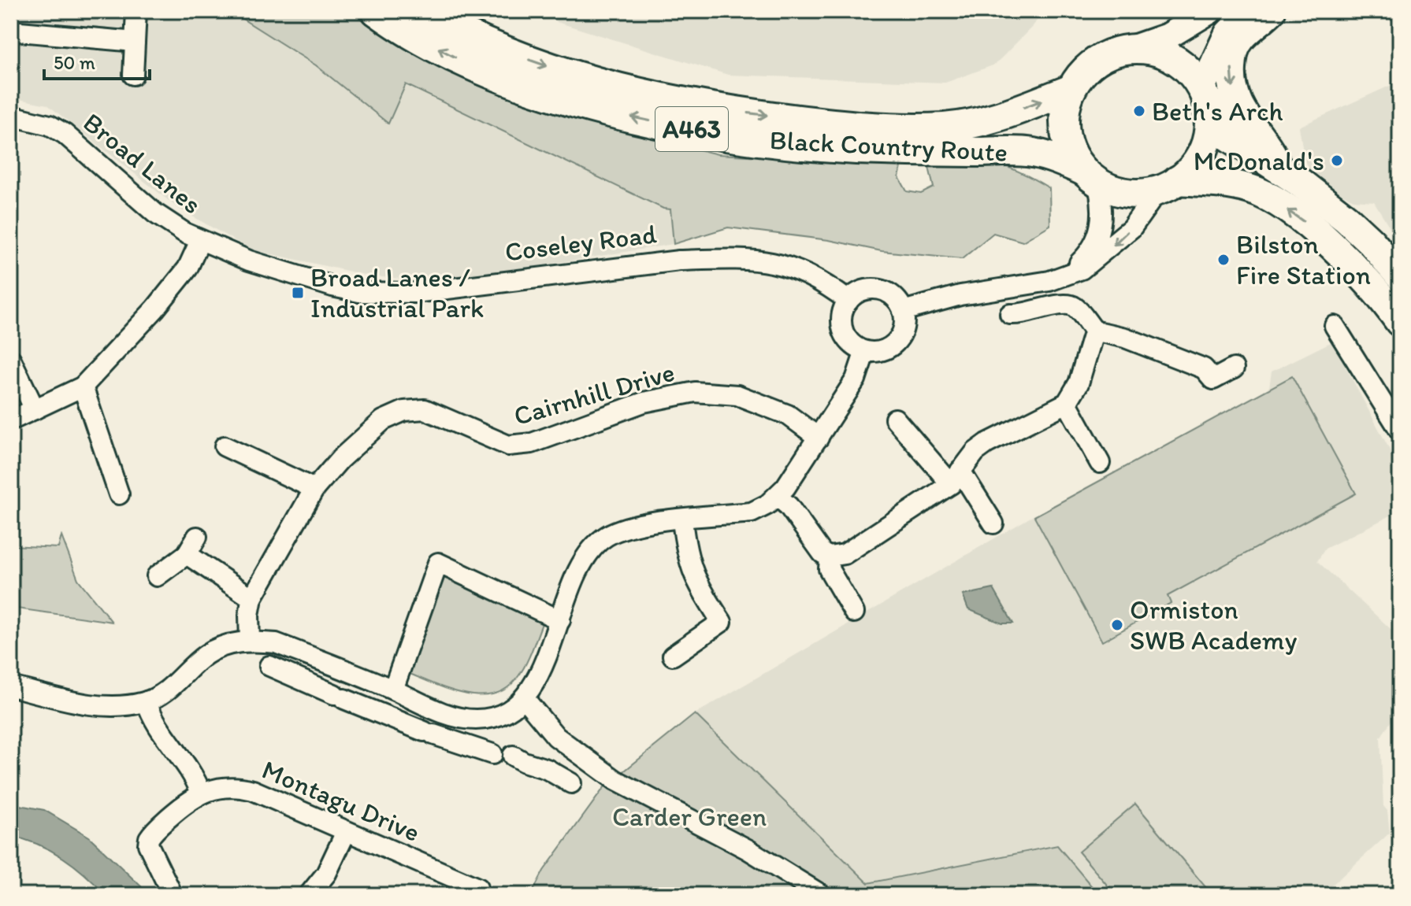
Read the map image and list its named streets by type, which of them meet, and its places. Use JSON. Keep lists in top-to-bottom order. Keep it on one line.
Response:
{"streets":{"highway":["A463","Black Country Route"],"street":["Broad Lanes","Coseley Road","Cairnhill Drive","Montagu Drive"]},"crossings":[["A463","Black Country Route"],["Broad Lanes","Coseley Road"]],"parks":["Carder Green"],"places":{"other":["Beth's Arch","McDonald's","Bilston Fire Station","Ormiston SWB Academy"],"transit":["Broad Lanes / Industrial Park"]},"scale_bar":"50 m"}
